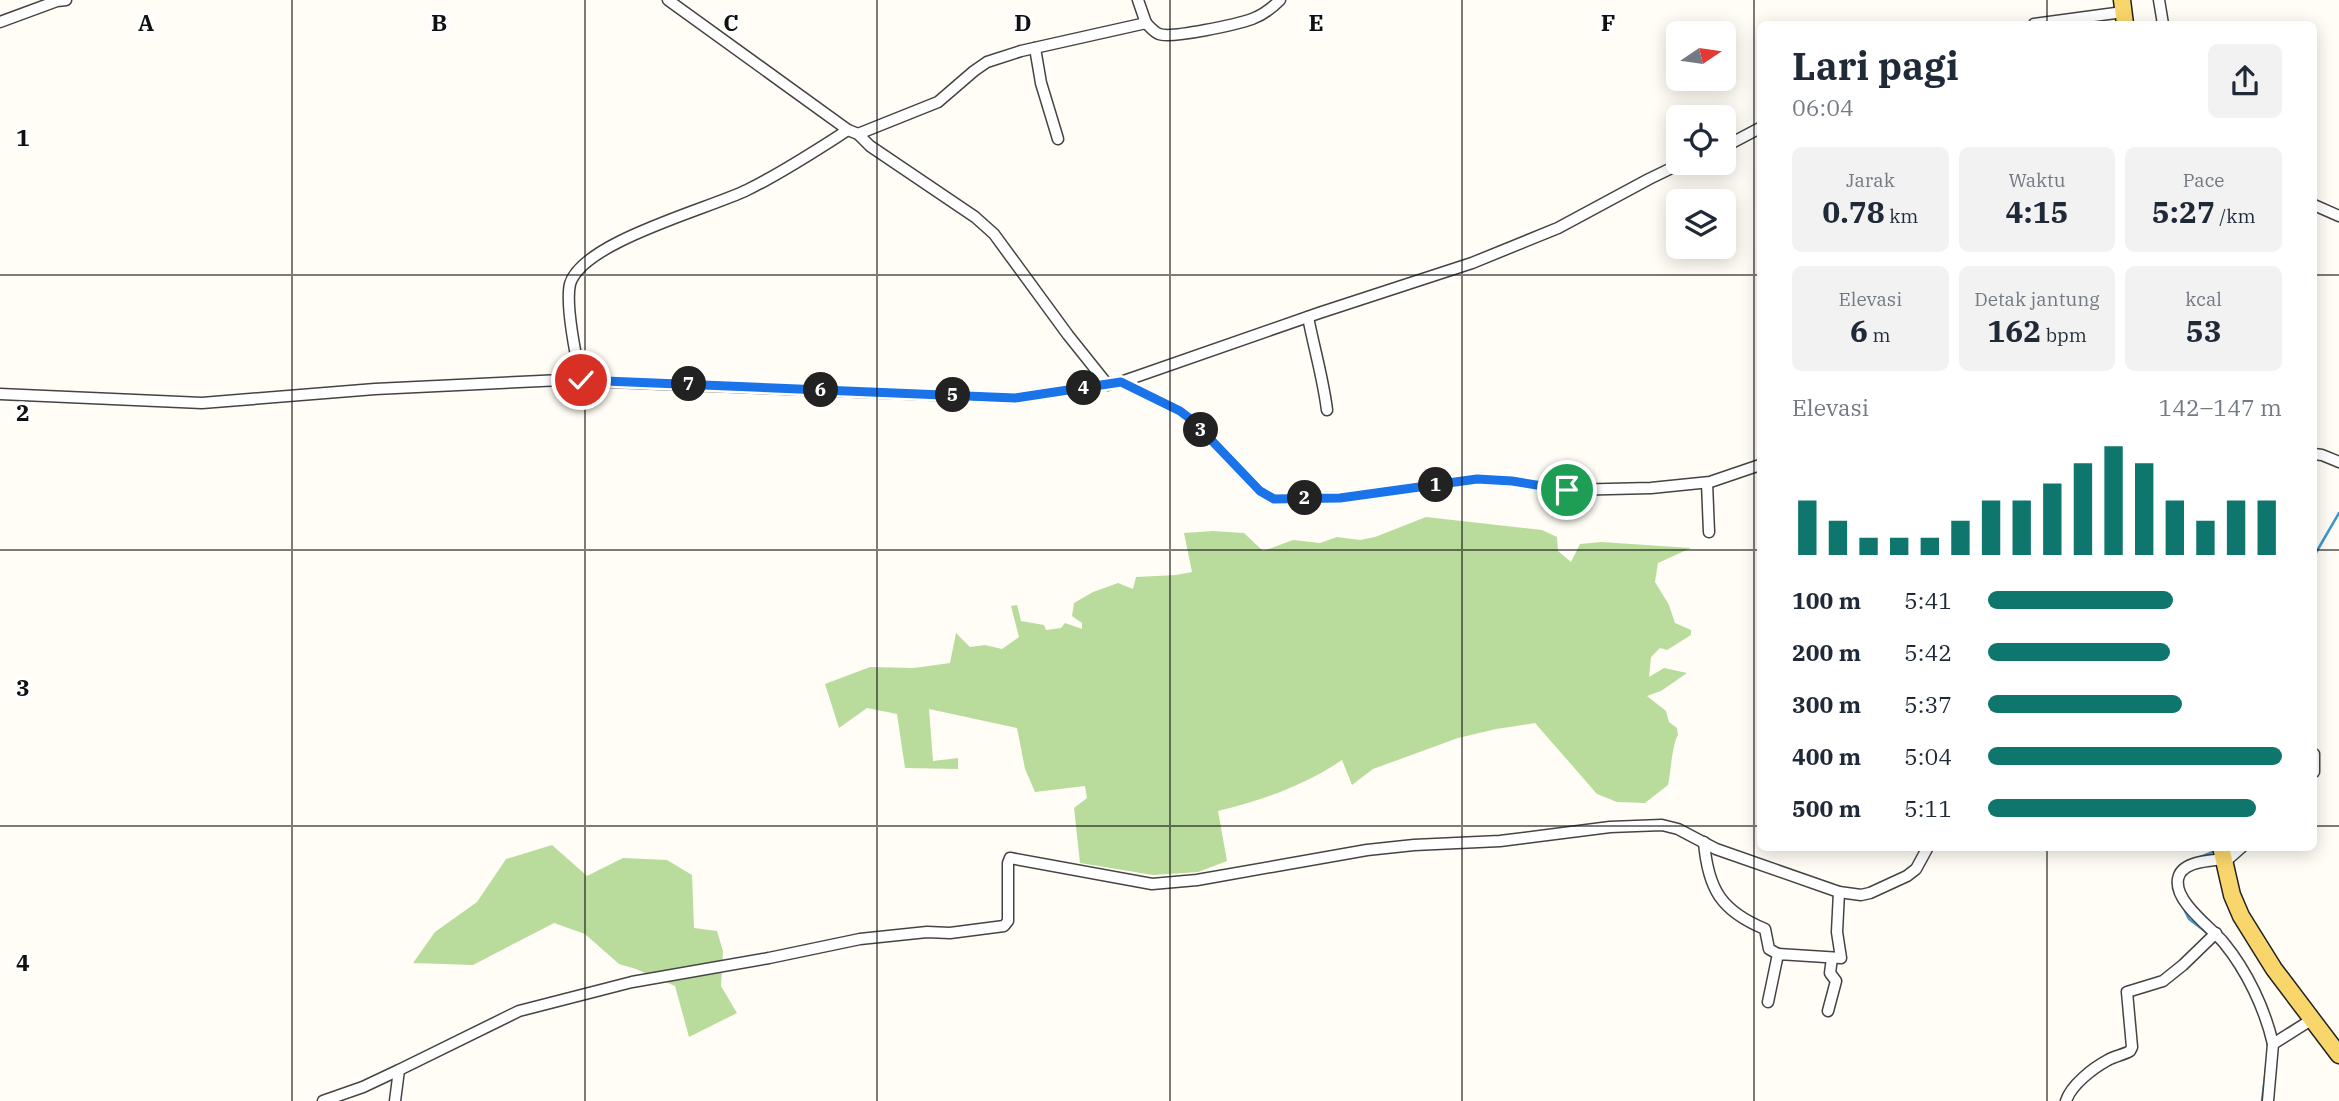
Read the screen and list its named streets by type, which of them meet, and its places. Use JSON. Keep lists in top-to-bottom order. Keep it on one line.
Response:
{"north":"right","page":{"heading":["Lari pagi","06:04"],"stats":[["Jarak","0.78 km"],["Waktu","4:15"],["Pace","5:27 /km"],["Elevasi","6 m"],["Detak jantung","162 bpm"],["kcal","53"]],"pins":["7","4","6","5","3","1","2"],"chart":["Elevasi","142–147 m"],"list":[{"name":"100 m","note":"5:41"},{"name":"200 m","note":"5:42"},{"name":"300 m","note":"5:37"},{"name":"400 m","note":"5:04"},{"name":"500 m","note":"5:11"}]},"grid":{"columns":["A","B","C","D","E","F"],"rows":["1","2","3","4"]}}
